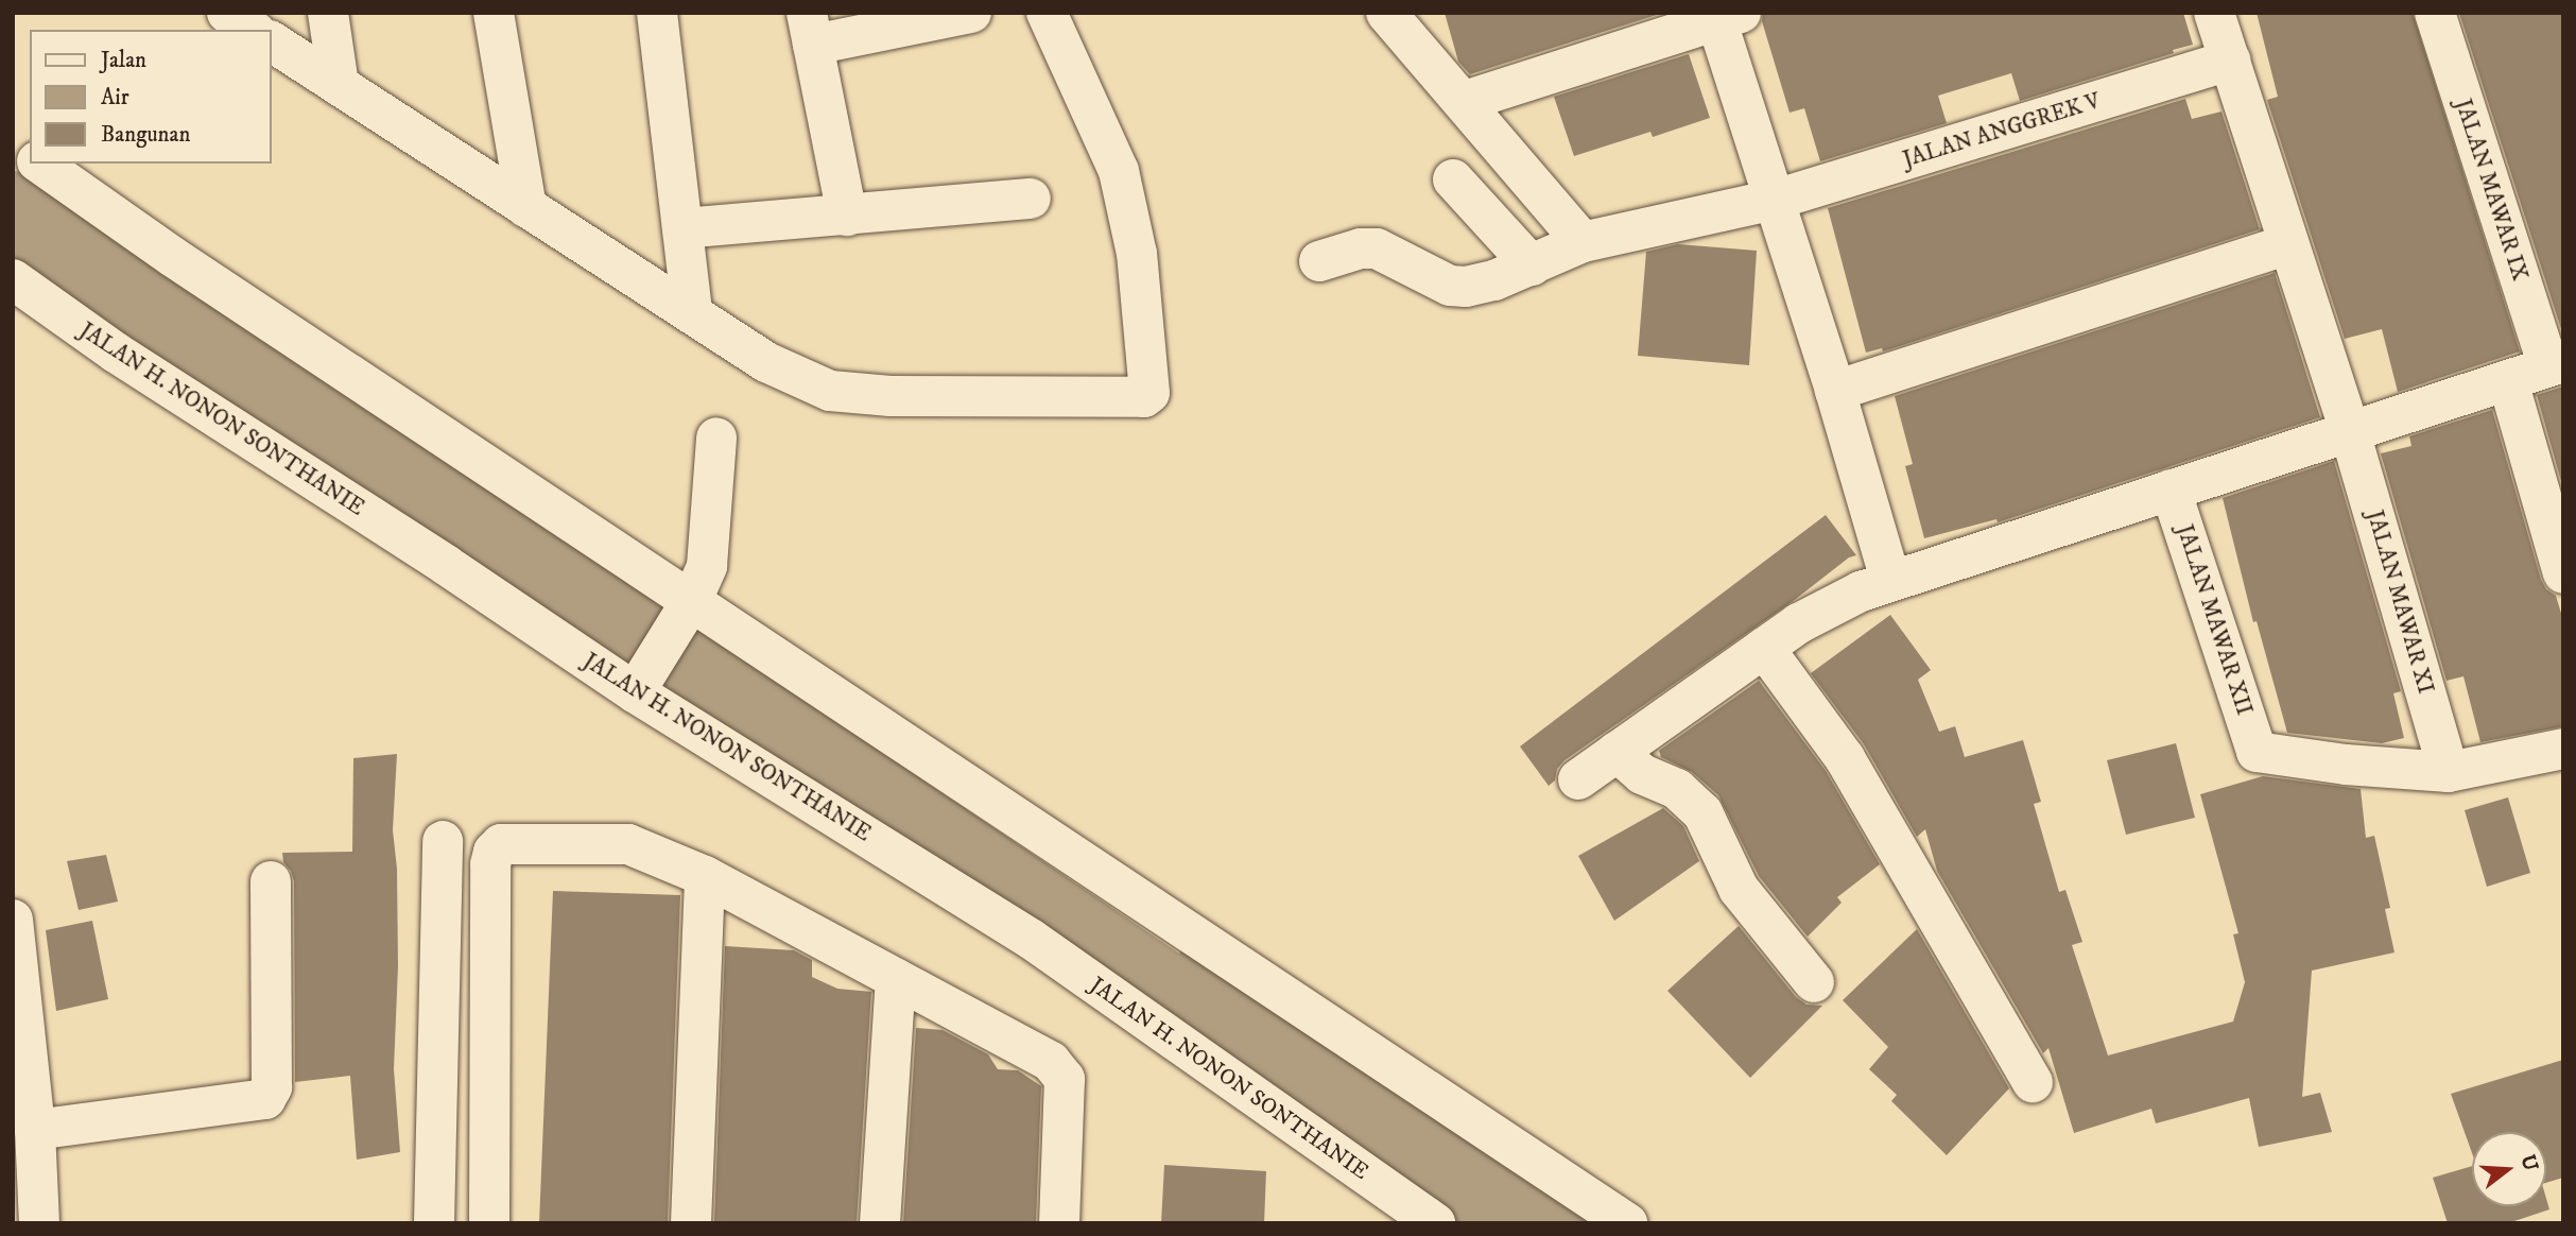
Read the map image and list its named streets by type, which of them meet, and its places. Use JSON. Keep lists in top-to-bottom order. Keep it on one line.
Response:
{"streets":{"street":["JALAN ANGGREK V","JALAN MAWAR IX","JALAN H. NONON SONTHANIE","JALAN MAWAR XI","JALAN MAWAR XII"]},"crossings":[["JALAN ANGGREK V","JALAN MAWAR XI"],["JALAN MAWAR XI","JALAN MAWAR XII"]],"legend":["Jalan","Air","Bangunan"],"north":"right"}
